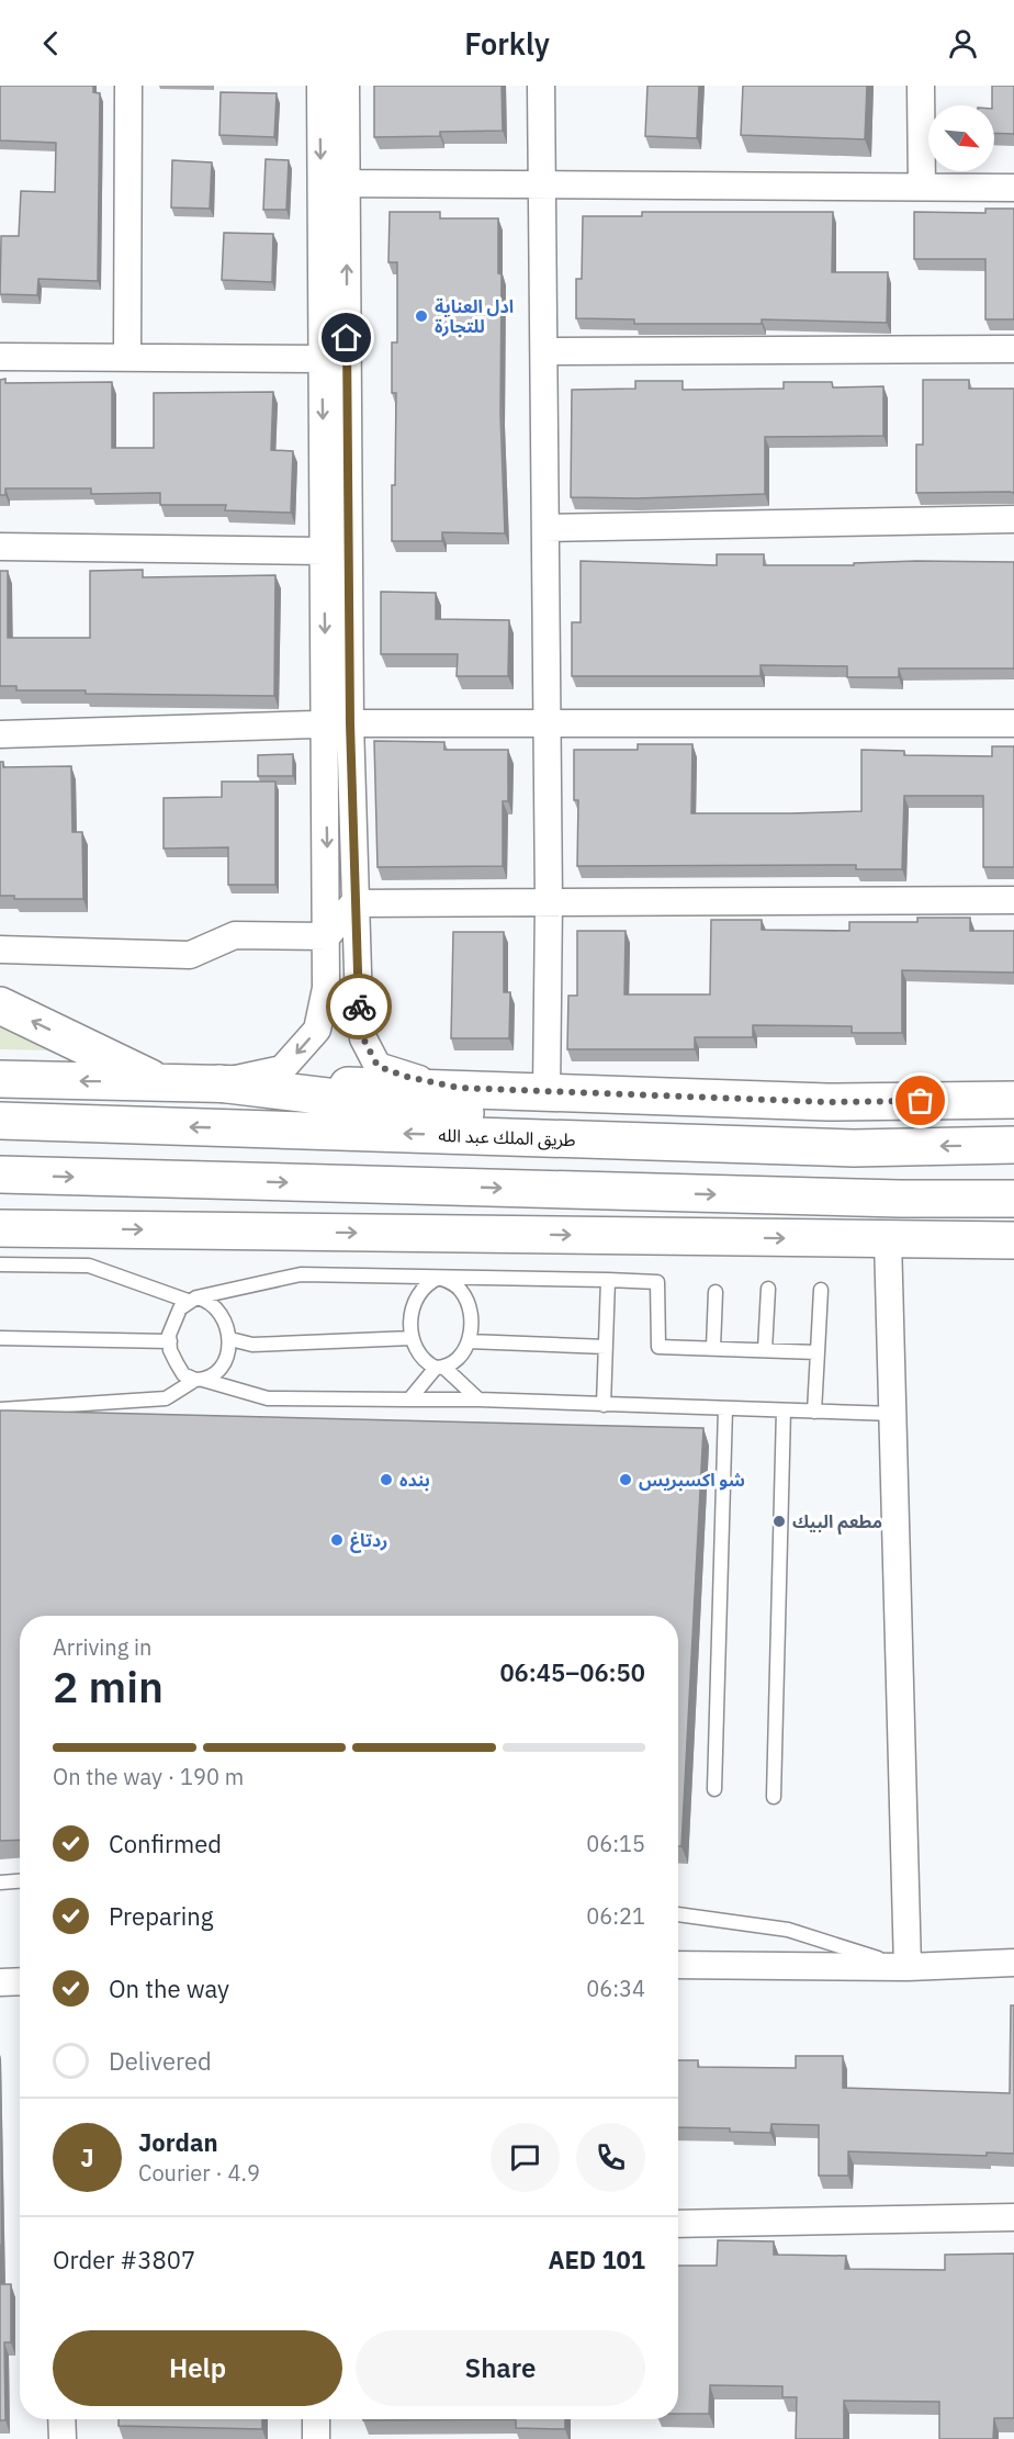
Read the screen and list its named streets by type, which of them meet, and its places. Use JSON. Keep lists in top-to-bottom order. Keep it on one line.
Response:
{"streets":{"main road":["طريق الملك عبد الله"]},"places":["ادل العناية للتجارة","بنده","شو اكسبريس","مطعم البيك","ردتاغ"],"north":"bottom right","page":{"header":"Forkly","heading":["2 min","Arriving in","06:45–06:50"],"panel":["Jordan","Courier · 4.9","Order #3807","AED 101"],"bar":"On the way · 190 m","list":[["Confirmed","06:15"],["Preparing","06:21"],["On the way","06:34"],"Delivered"],"round":"J","buttons":["Help","Share"]}}
